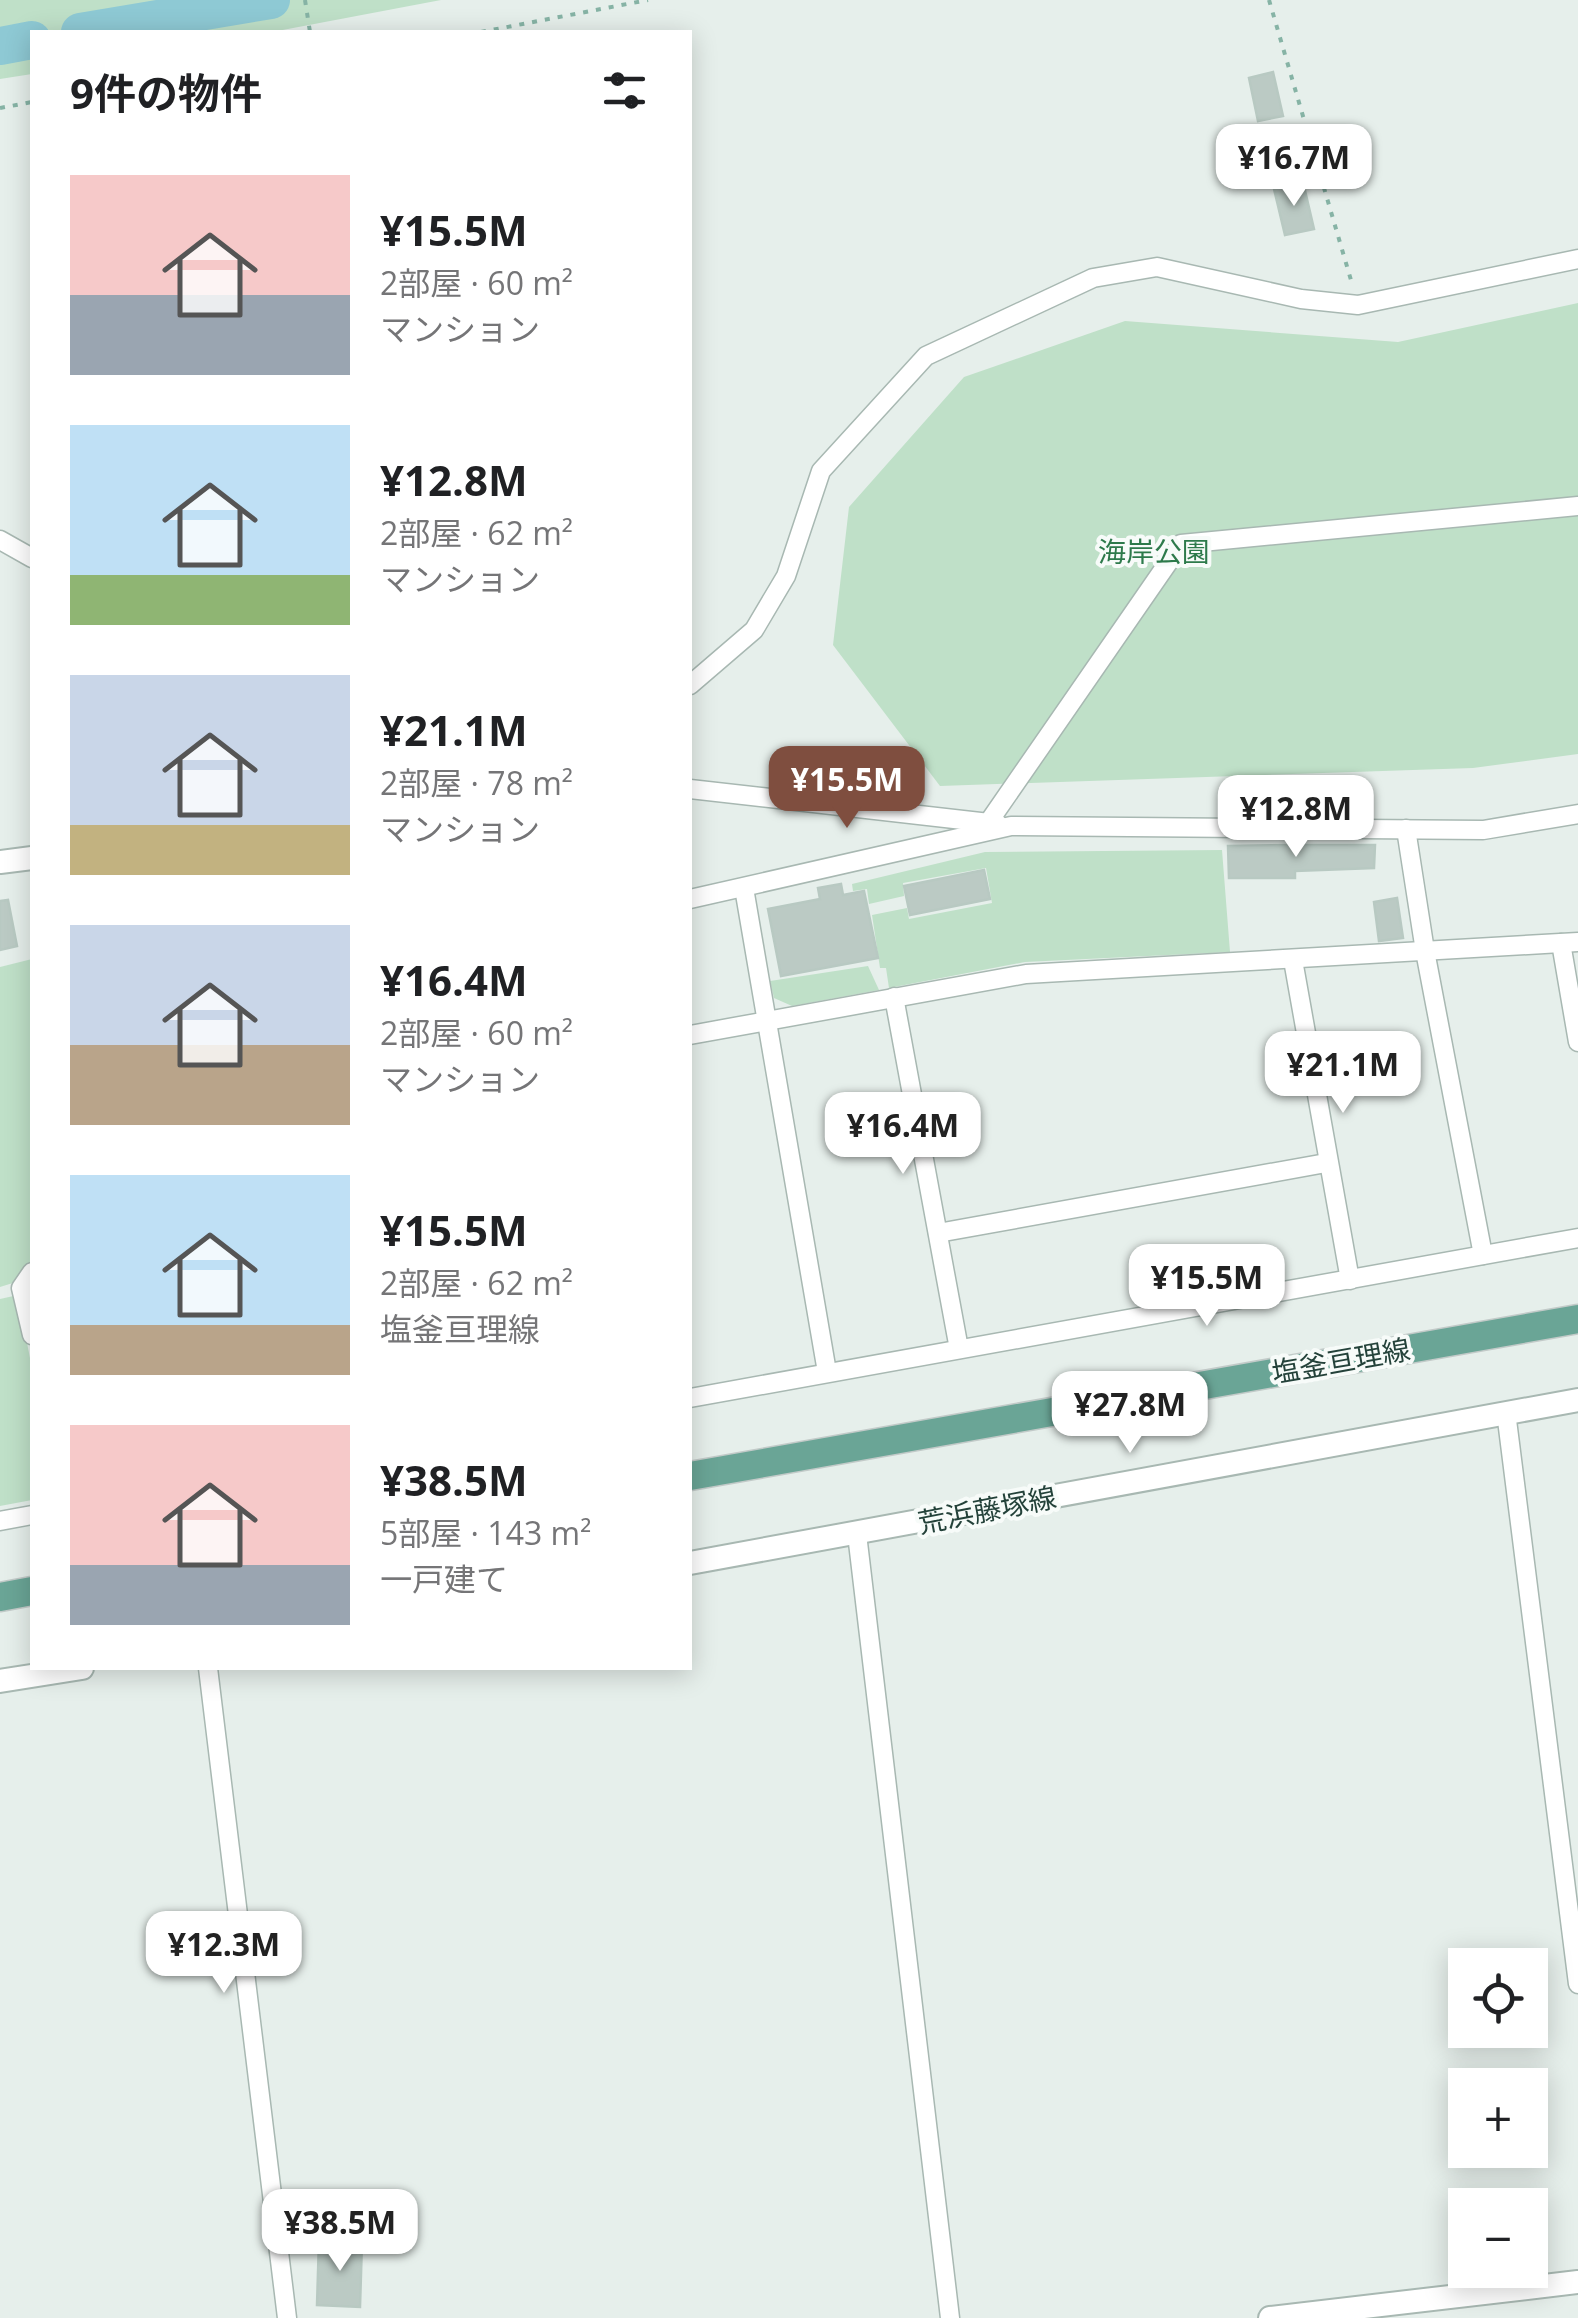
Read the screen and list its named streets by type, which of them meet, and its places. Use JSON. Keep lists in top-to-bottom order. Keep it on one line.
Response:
{"streets":{"main road":["塩釜亘理線"],"street":["荒浜藤塚線"]},"parks":["海岸公園"],"page":{"heading":"9件の物件","price":["¥16.7M","¥15.5M","¥12.8M","¥21.1M","¥16.4M","¥15.5M","¥27.8M","¥12.3M","¥38.5M"],"list":[{"name":"¥15.5M","note":"2部屋 · 60 m² · マンション"},{"name":"¥12.8M","note":"2部屋 · 62 m² · マンション"},{"name":"¥21.1M","note":"2部屋 · 78 m² · マンション"},{"name":"¥16.4M","note":"2部屋 · 60 m² · マンション"},{"name":"¥15.5M","note":"2部屋 · 62 m² · 塩釜亘理線"},{"name":"¥38.5M","note":"5部屋 · 143 m² · 一戸建て"}],"map_buttons":["+","−"]}}
